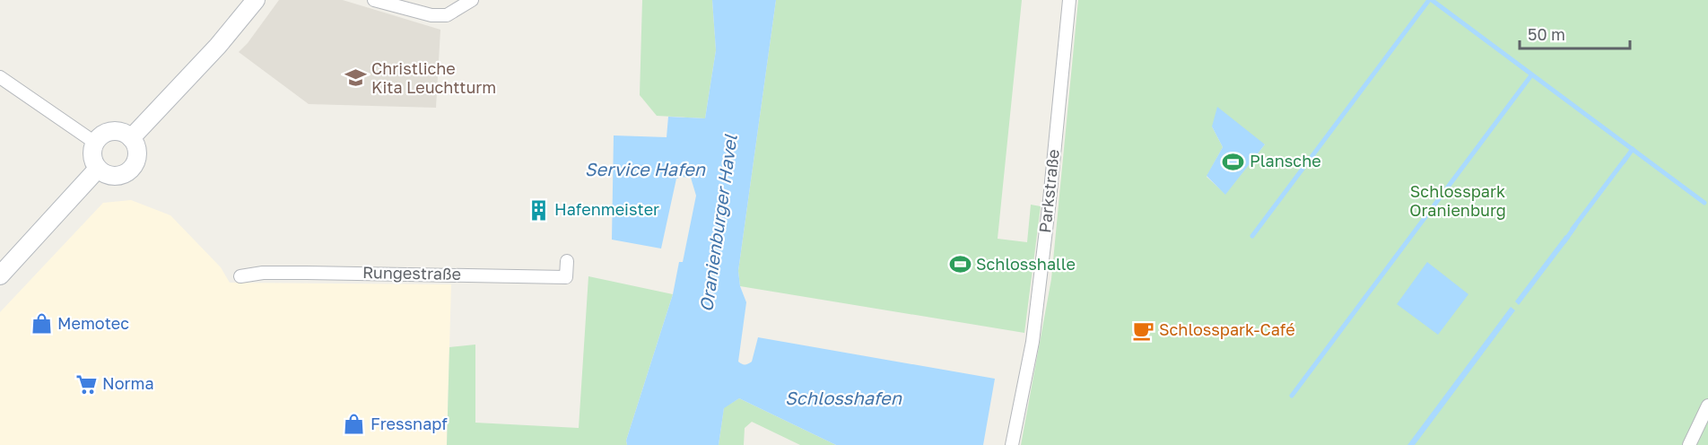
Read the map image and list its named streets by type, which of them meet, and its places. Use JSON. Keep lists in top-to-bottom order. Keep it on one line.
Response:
{"streets":{"street":["Parkstraße","Rungestraße"]},"water":["Service Hafen","Oranienburger Havel","Schlosshafen"],"parks":["Schlosspark Oranienburg"],"places":{"school or university":["Christliche Kita Leuchtturm"],"sports":["Plansche","Schlosshalle"],"building":["Hafenmeister"],"shop":["Memotec","Fressnapf"],"cafe":["Schlosspark-Café"],"supermarket":["Norma"]},"scale_bar":"50 m"}
